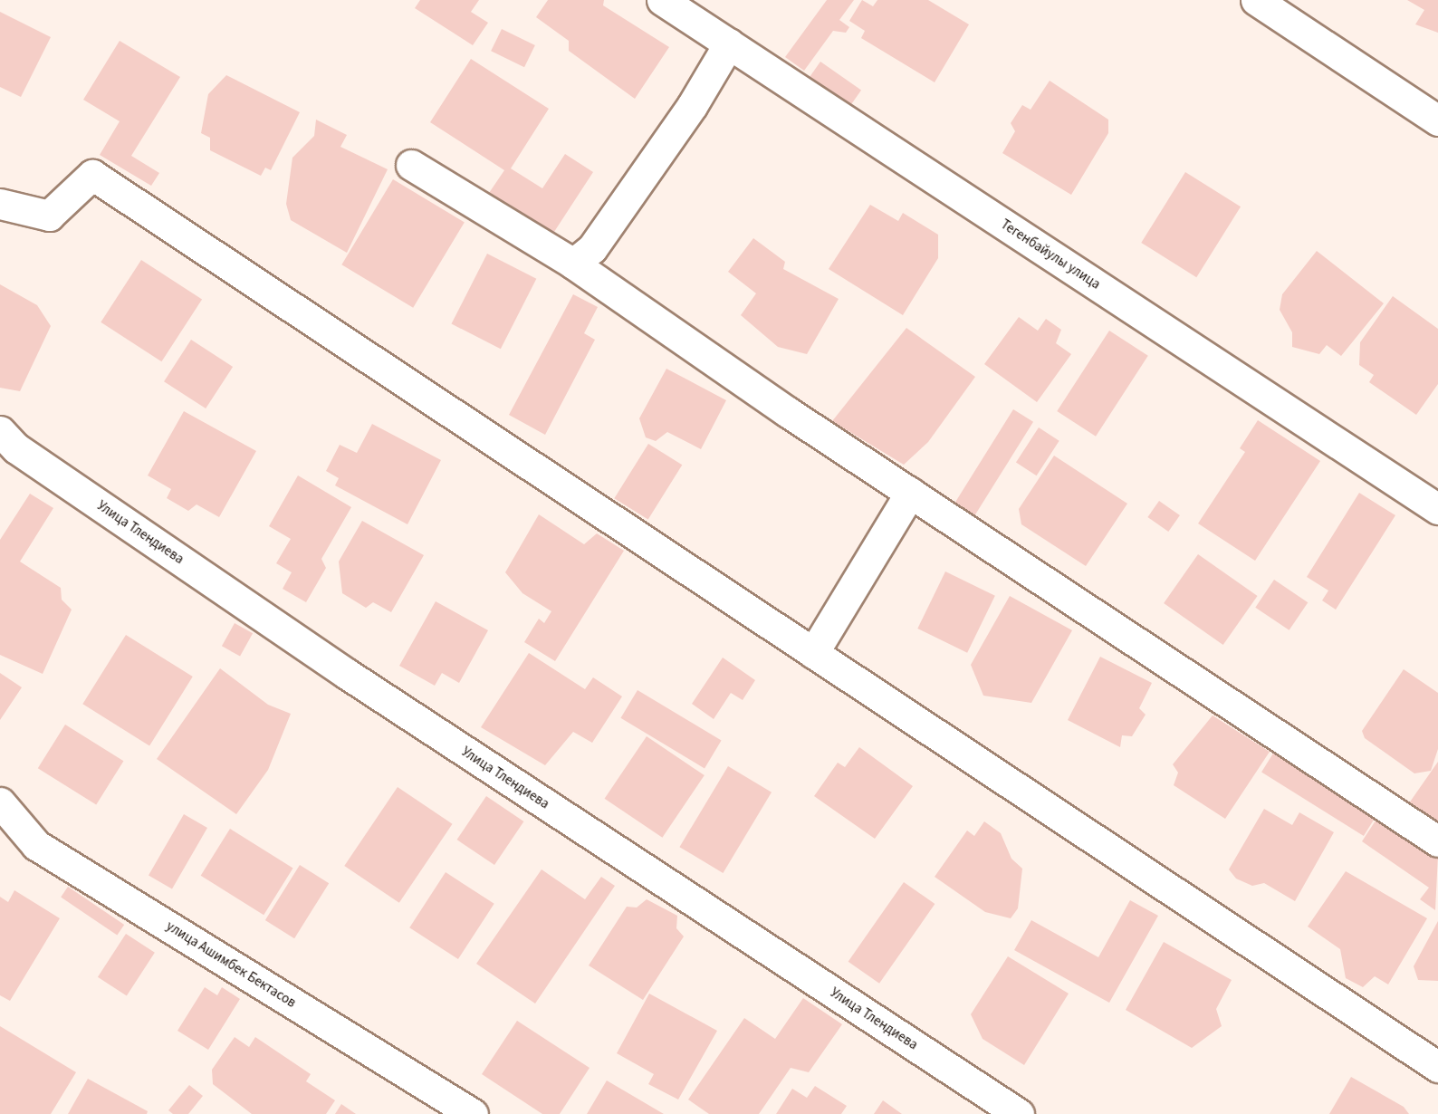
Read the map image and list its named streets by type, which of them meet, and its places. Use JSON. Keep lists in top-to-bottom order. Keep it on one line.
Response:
{"streets":{"street":["Тегенбайулы улица","Улица Тлендиева","улица Ашимбек Бектасов"]}}
